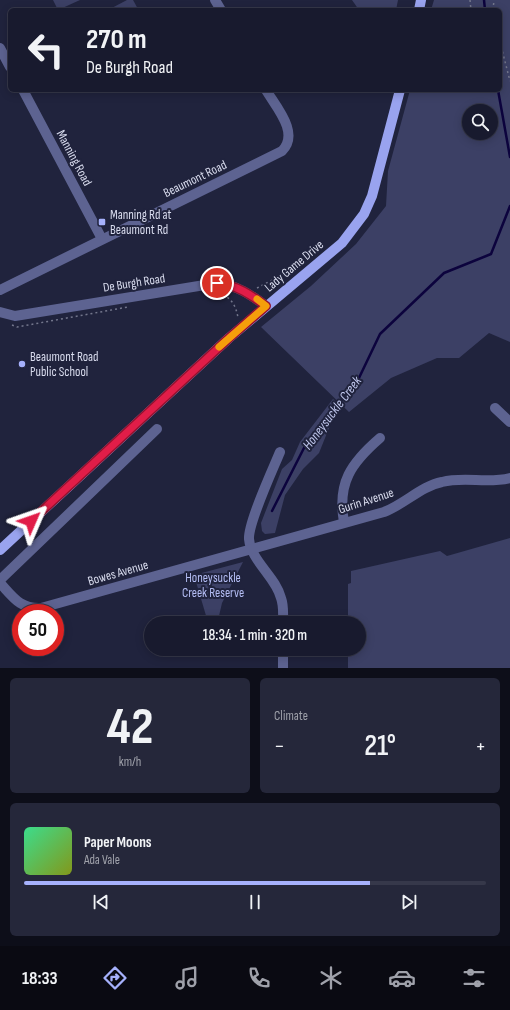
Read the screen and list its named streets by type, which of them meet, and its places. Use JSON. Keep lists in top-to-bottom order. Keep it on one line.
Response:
{"streets":{"main road":["Lady Game Drive"],"street":["Manning Road","Beaumont Road","De Burgh Road","Gurin Avenue","Bowes Avenue"]},"crossings":[["Manning Road","Beaumont Road"],["Lady Game Drive","De Burgh Road"],["Gurin Avenue","Bowes Avenue"]],"water":["Honeysuckle Creek"],"parks":["Honeysuckle Creek Reserve"],"places":{"transit":["Manning Rd at Beaumont Rd"],"other":["Beaumont Road Public School"]},"page":{"turn":["270 m","De Burgh Road"],"limit":"50","trip":"18:34 · 1 min · 320 m","tile":[["42","km/h"],"Climate"],"heat":["−","21°","+"],"song":["Paper Moons","Ada Vale"],"tabs":"18:33"}}
